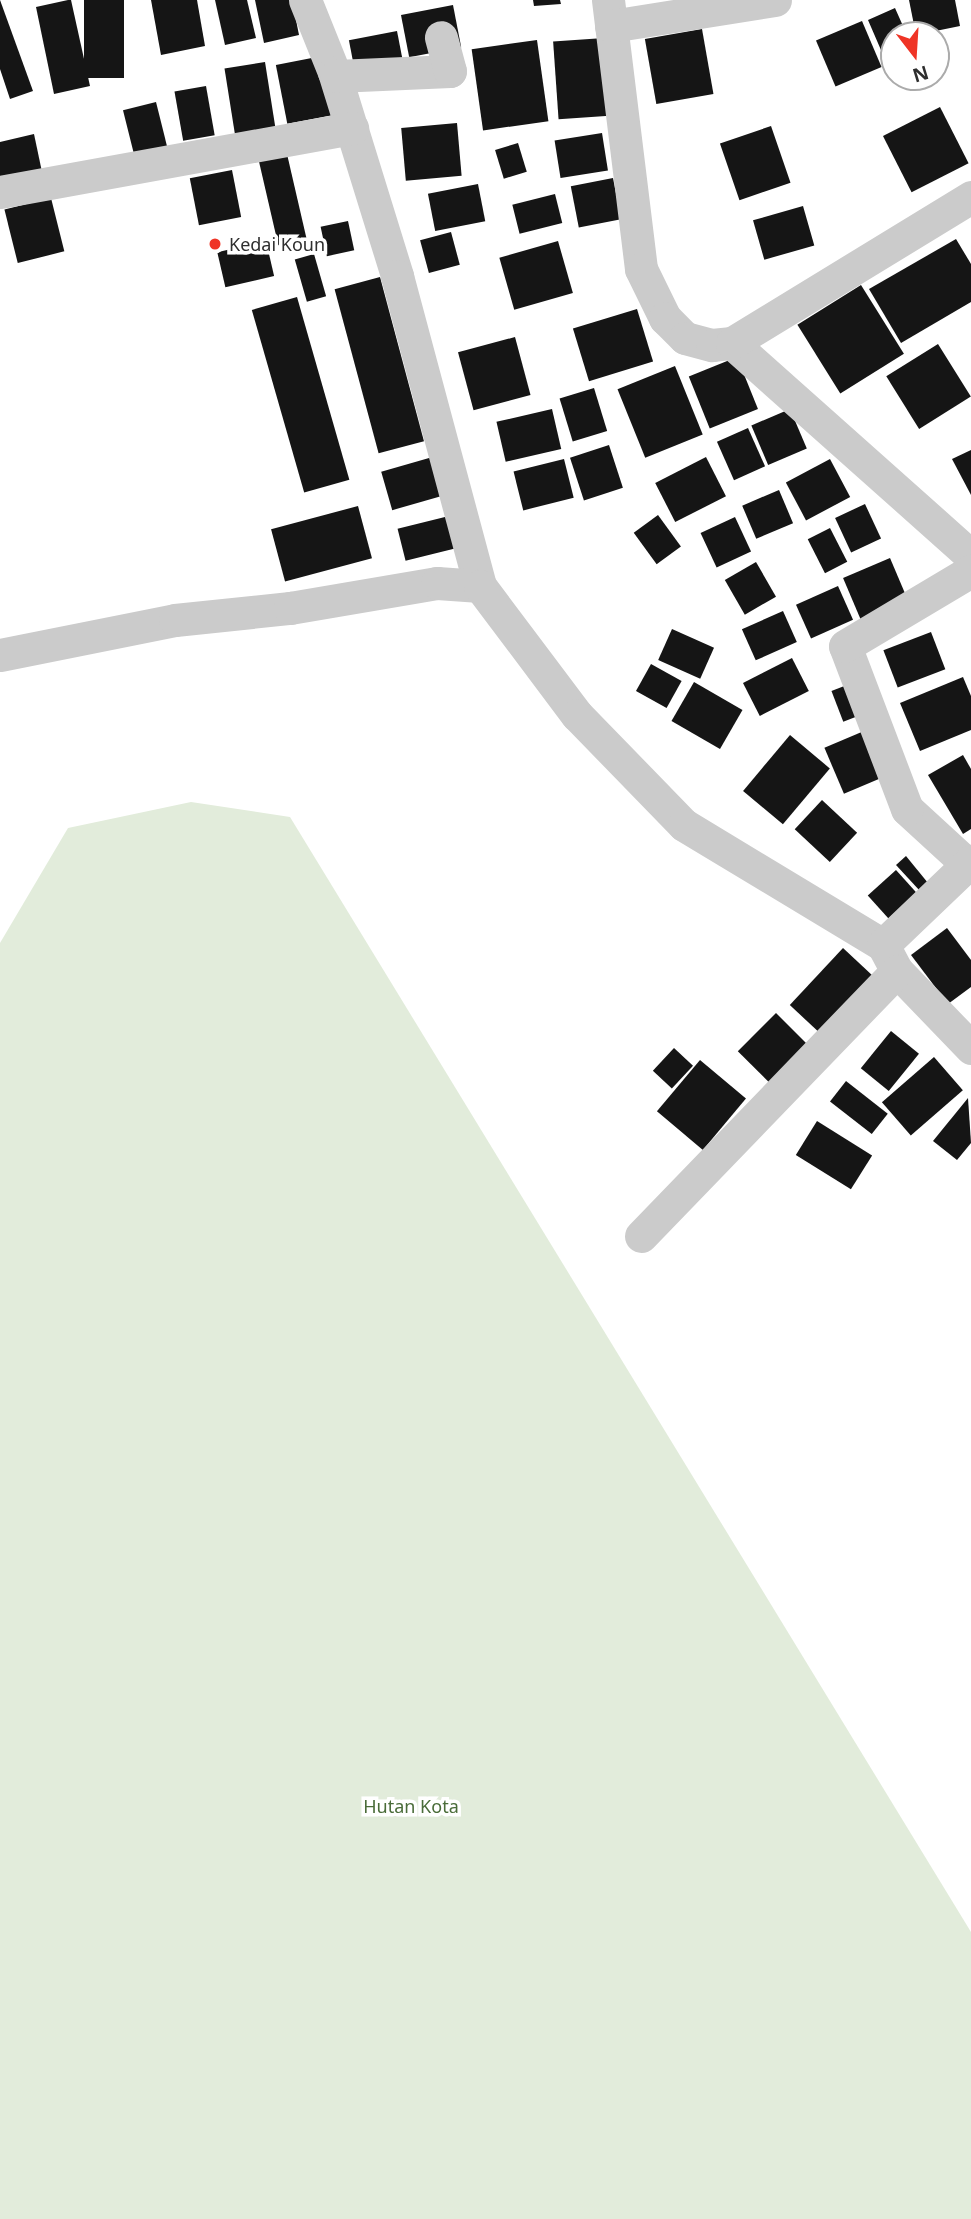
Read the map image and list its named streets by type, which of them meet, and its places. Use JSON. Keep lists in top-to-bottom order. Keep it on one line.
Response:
{"parks":["Hutan Kota"],"places":["Kedai Koun"],"north":"bottom"}
